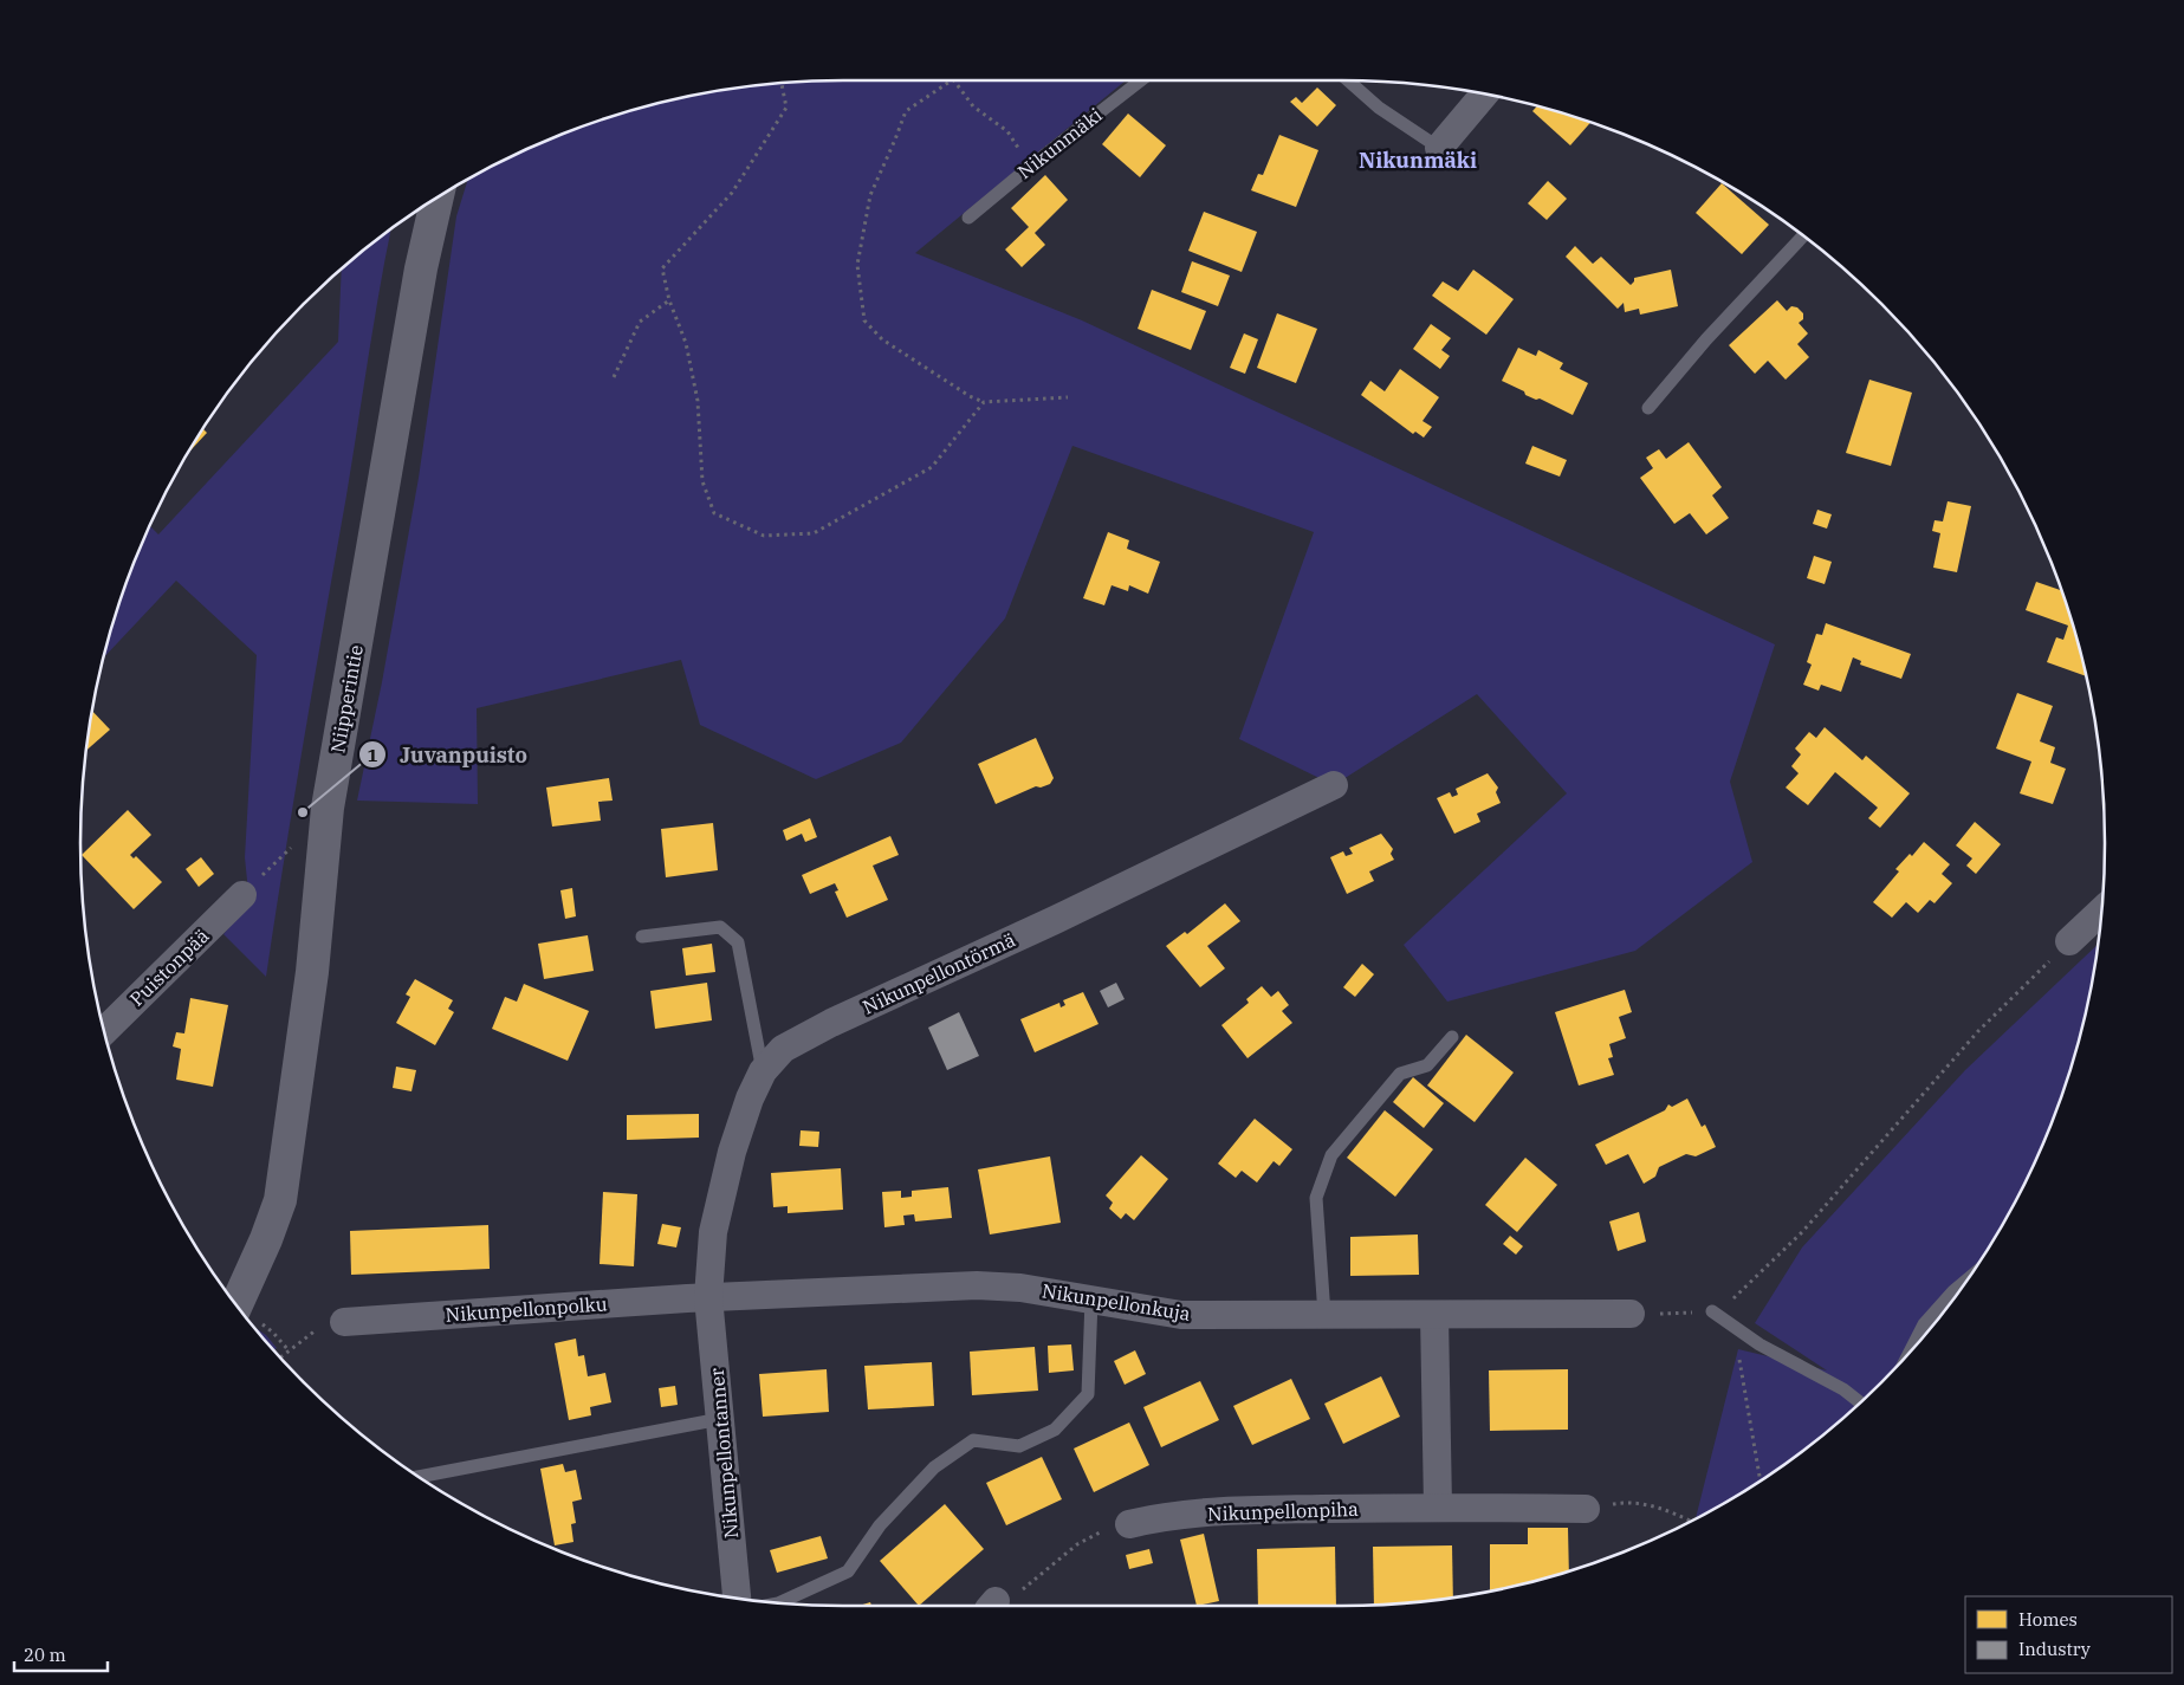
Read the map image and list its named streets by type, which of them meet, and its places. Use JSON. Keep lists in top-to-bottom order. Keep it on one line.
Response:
{"streets":{"street":["Niipperintie","Puistonpää","Nikunpellontörmä","Nikunpellonkuja","Nikunpellonpolku","Nikunpellontanner","Nikunpellonpiha"],"lane":["Nikunmäki"]},"crossings":[["Nikunpellontörmä","Nikunpellonkuja"],["Nikunpellontörmä","Nikunpellonpolku"],["Nikunpellontörmä","Nikunpellontanner"],["Nikunpellonkuja","Nikunpellonpolku"],["Nikunpellonkuja","Nikunpellontanner"],["Nikunpellonpolku","Nikunpellontanner"]],"districts":["Nikunmäki"],"places":["Juvanpuisto"],"legend":["Homes","Industry"],"scale_bar":"20 m"}
